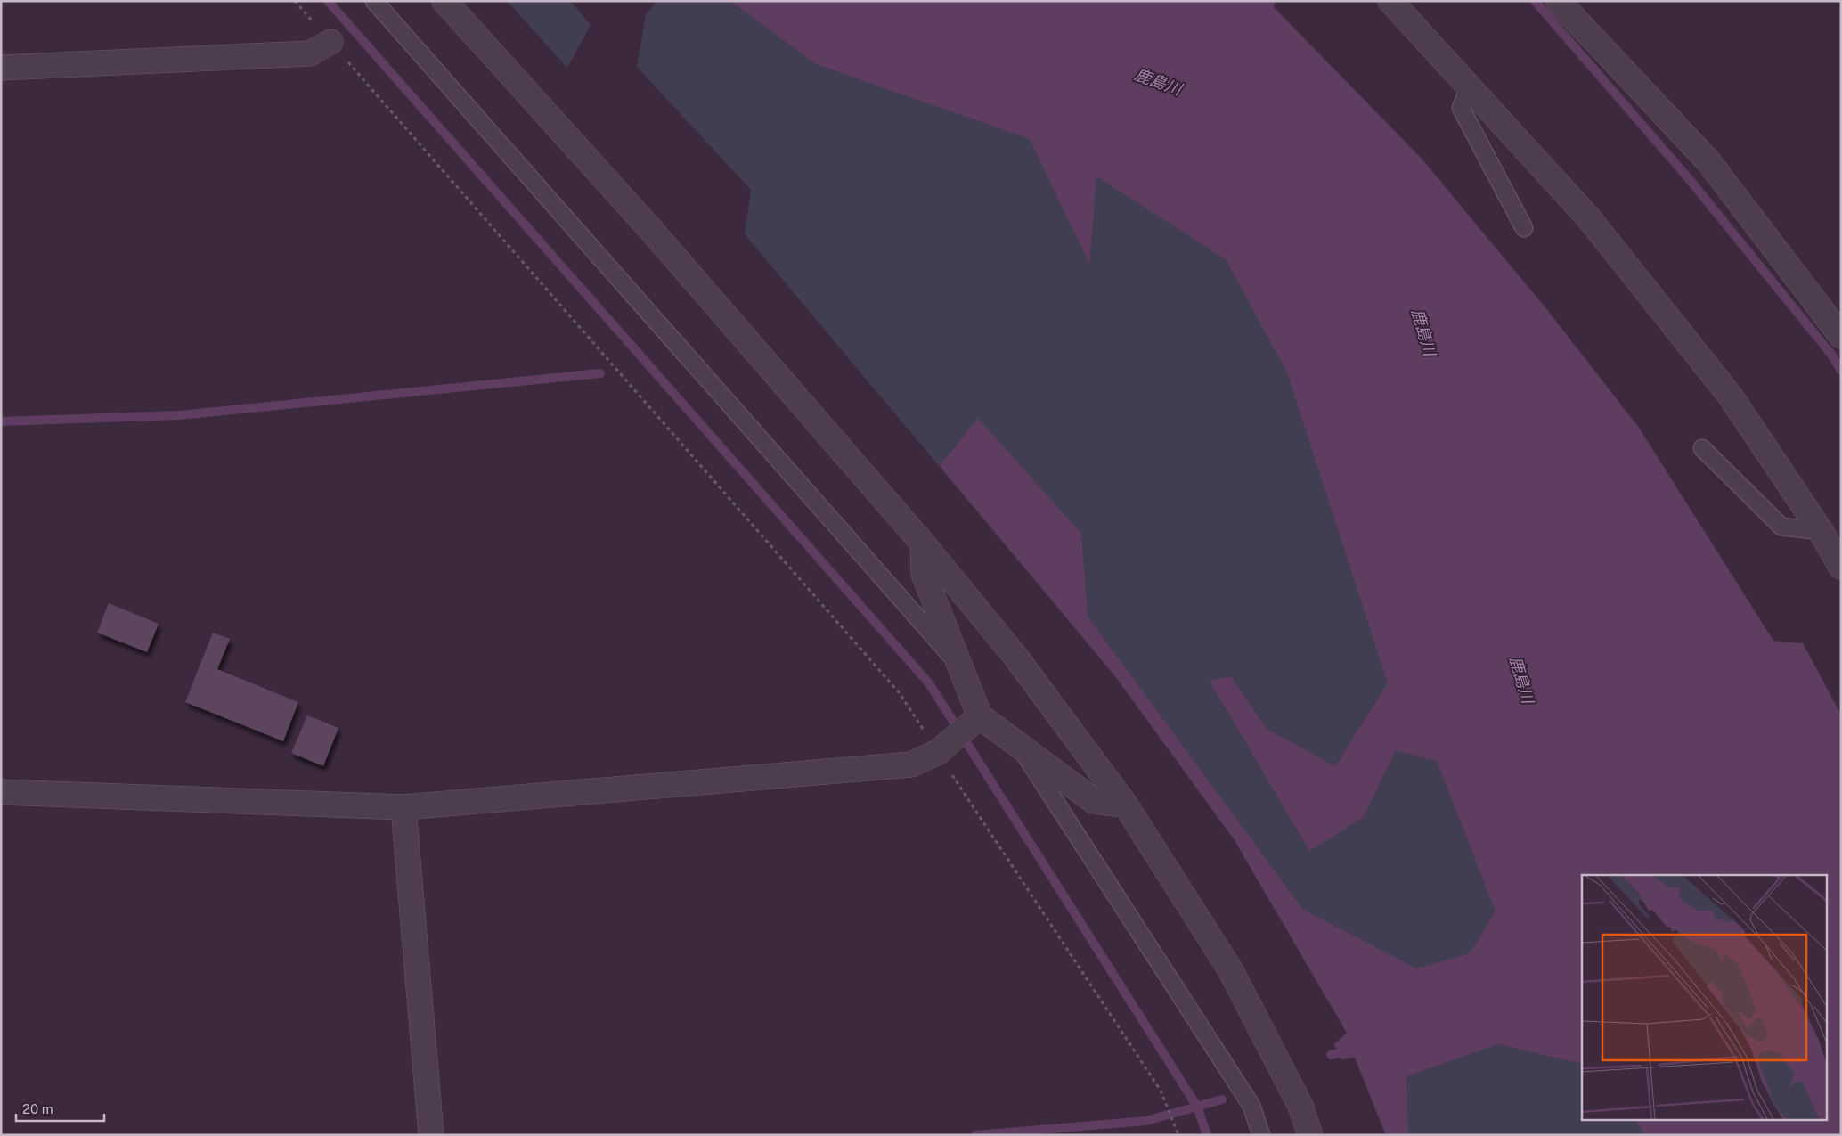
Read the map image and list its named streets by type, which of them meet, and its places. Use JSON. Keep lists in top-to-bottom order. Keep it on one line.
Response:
{"water":["鹿島川"],"scale_bar":"20 m"}
